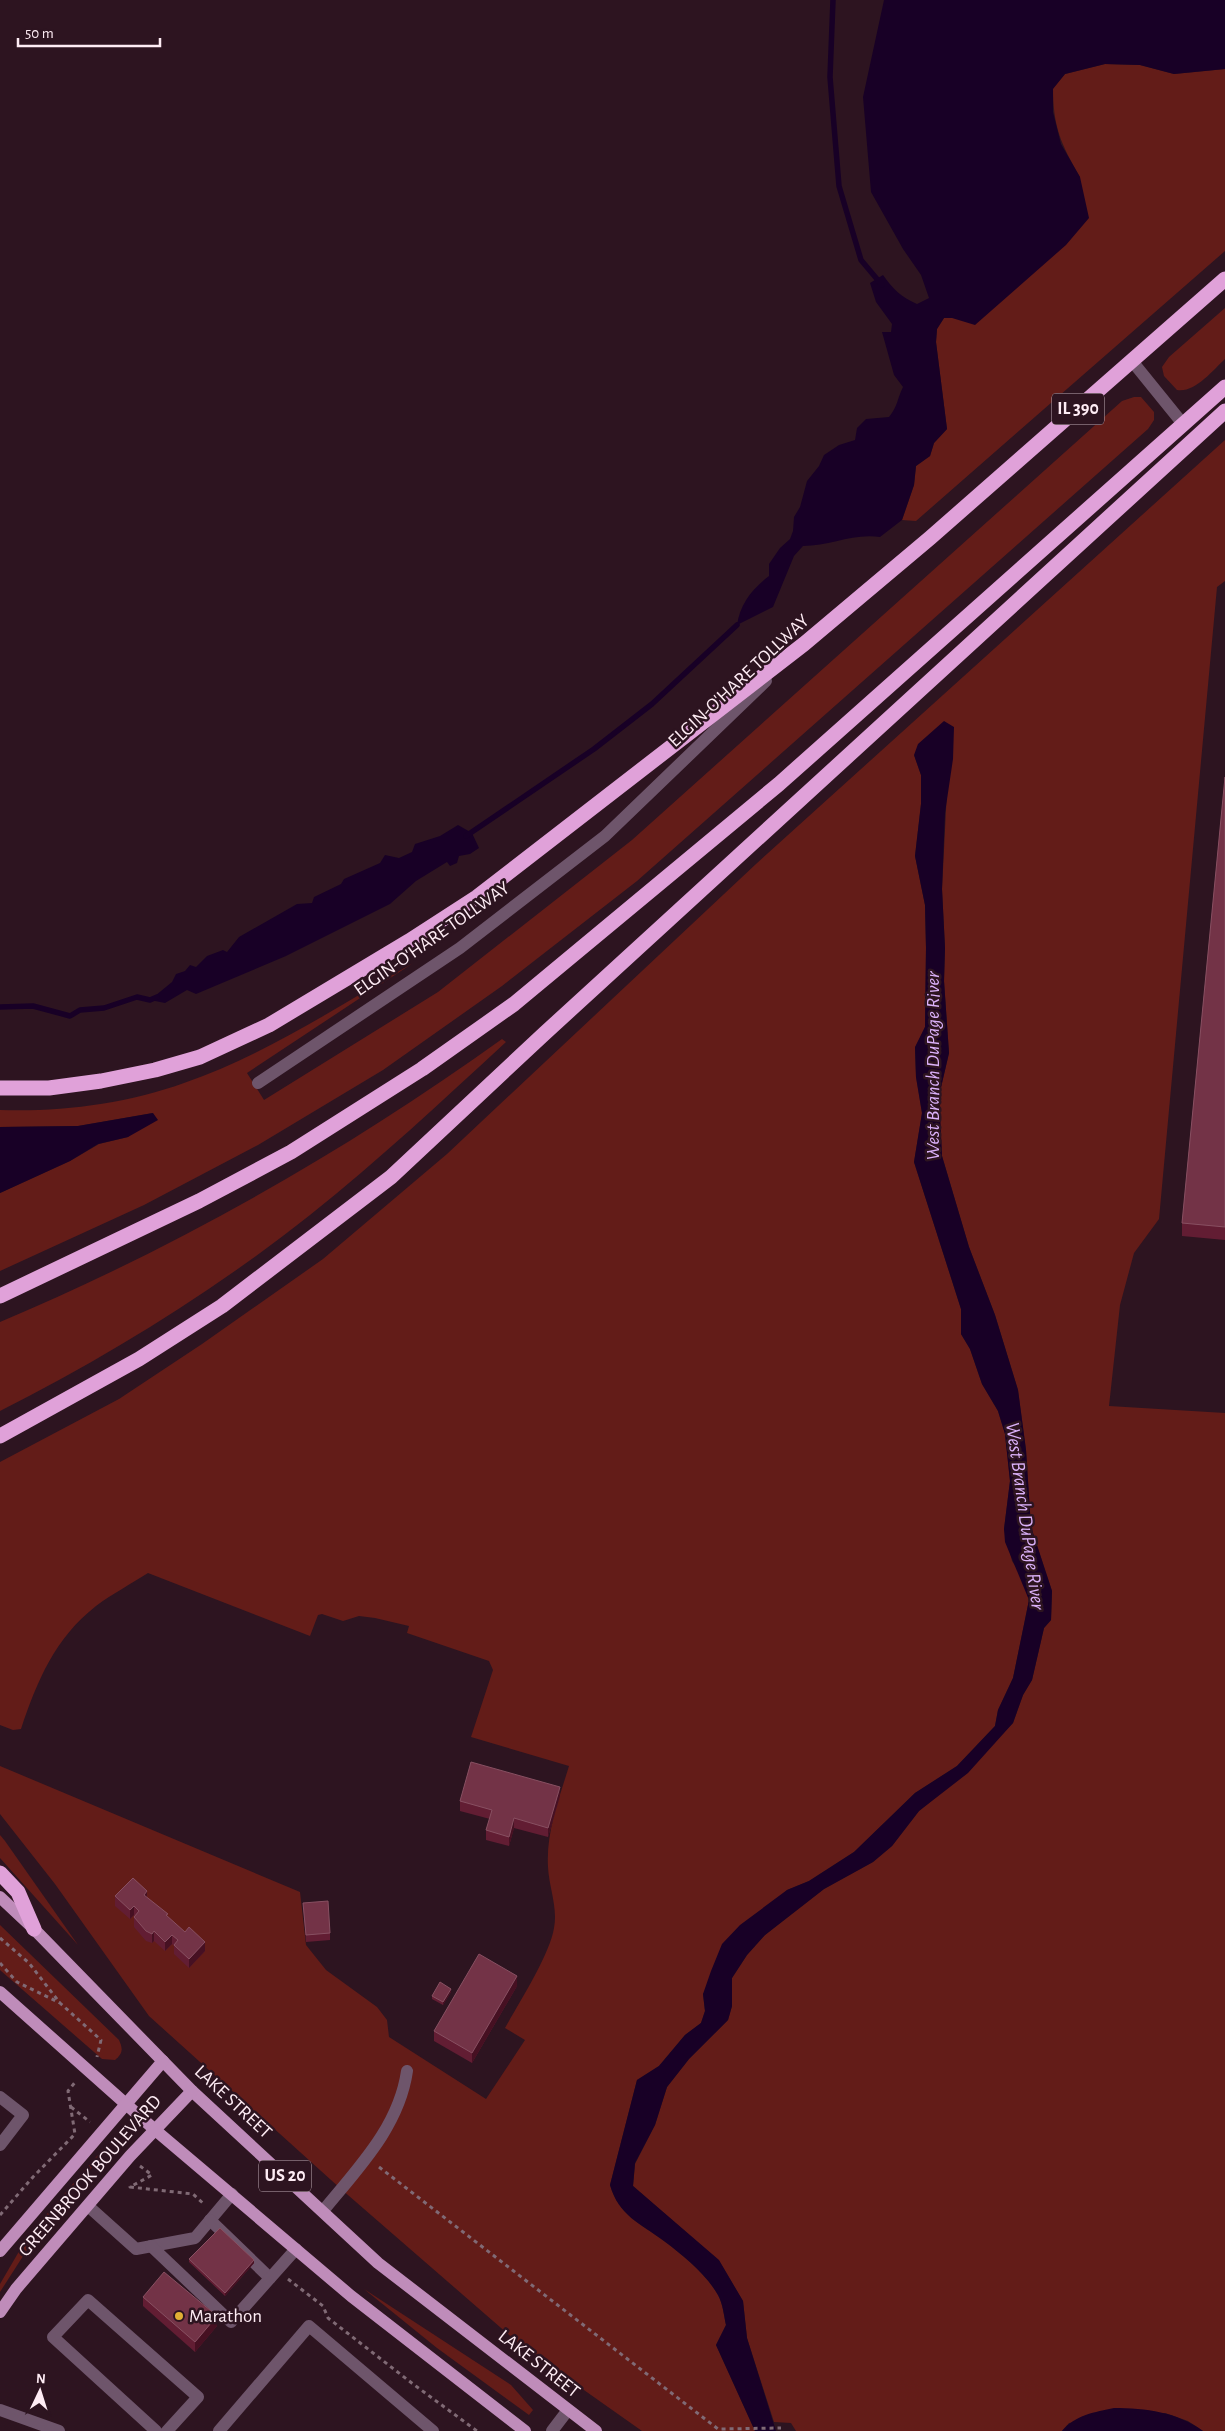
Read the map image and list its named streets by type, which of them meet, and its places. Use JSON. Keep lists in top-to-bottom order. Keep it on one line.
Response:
{"streets":{"highway":["IL 390","ELGIN-O'HARE TOLLWAY"],"main road":["LAKE STREET","GREENBROOK BOULEVARD","US 20"]},"crossings":[["LAKE STREET","GREENBROOK BOULEVARD"],["GREENBROOK BOULEVARD","US 20"]],"water":["West Branch DuPage River"],"places":["Marathon"],"scale_bar":"50 m","north":"top"}
